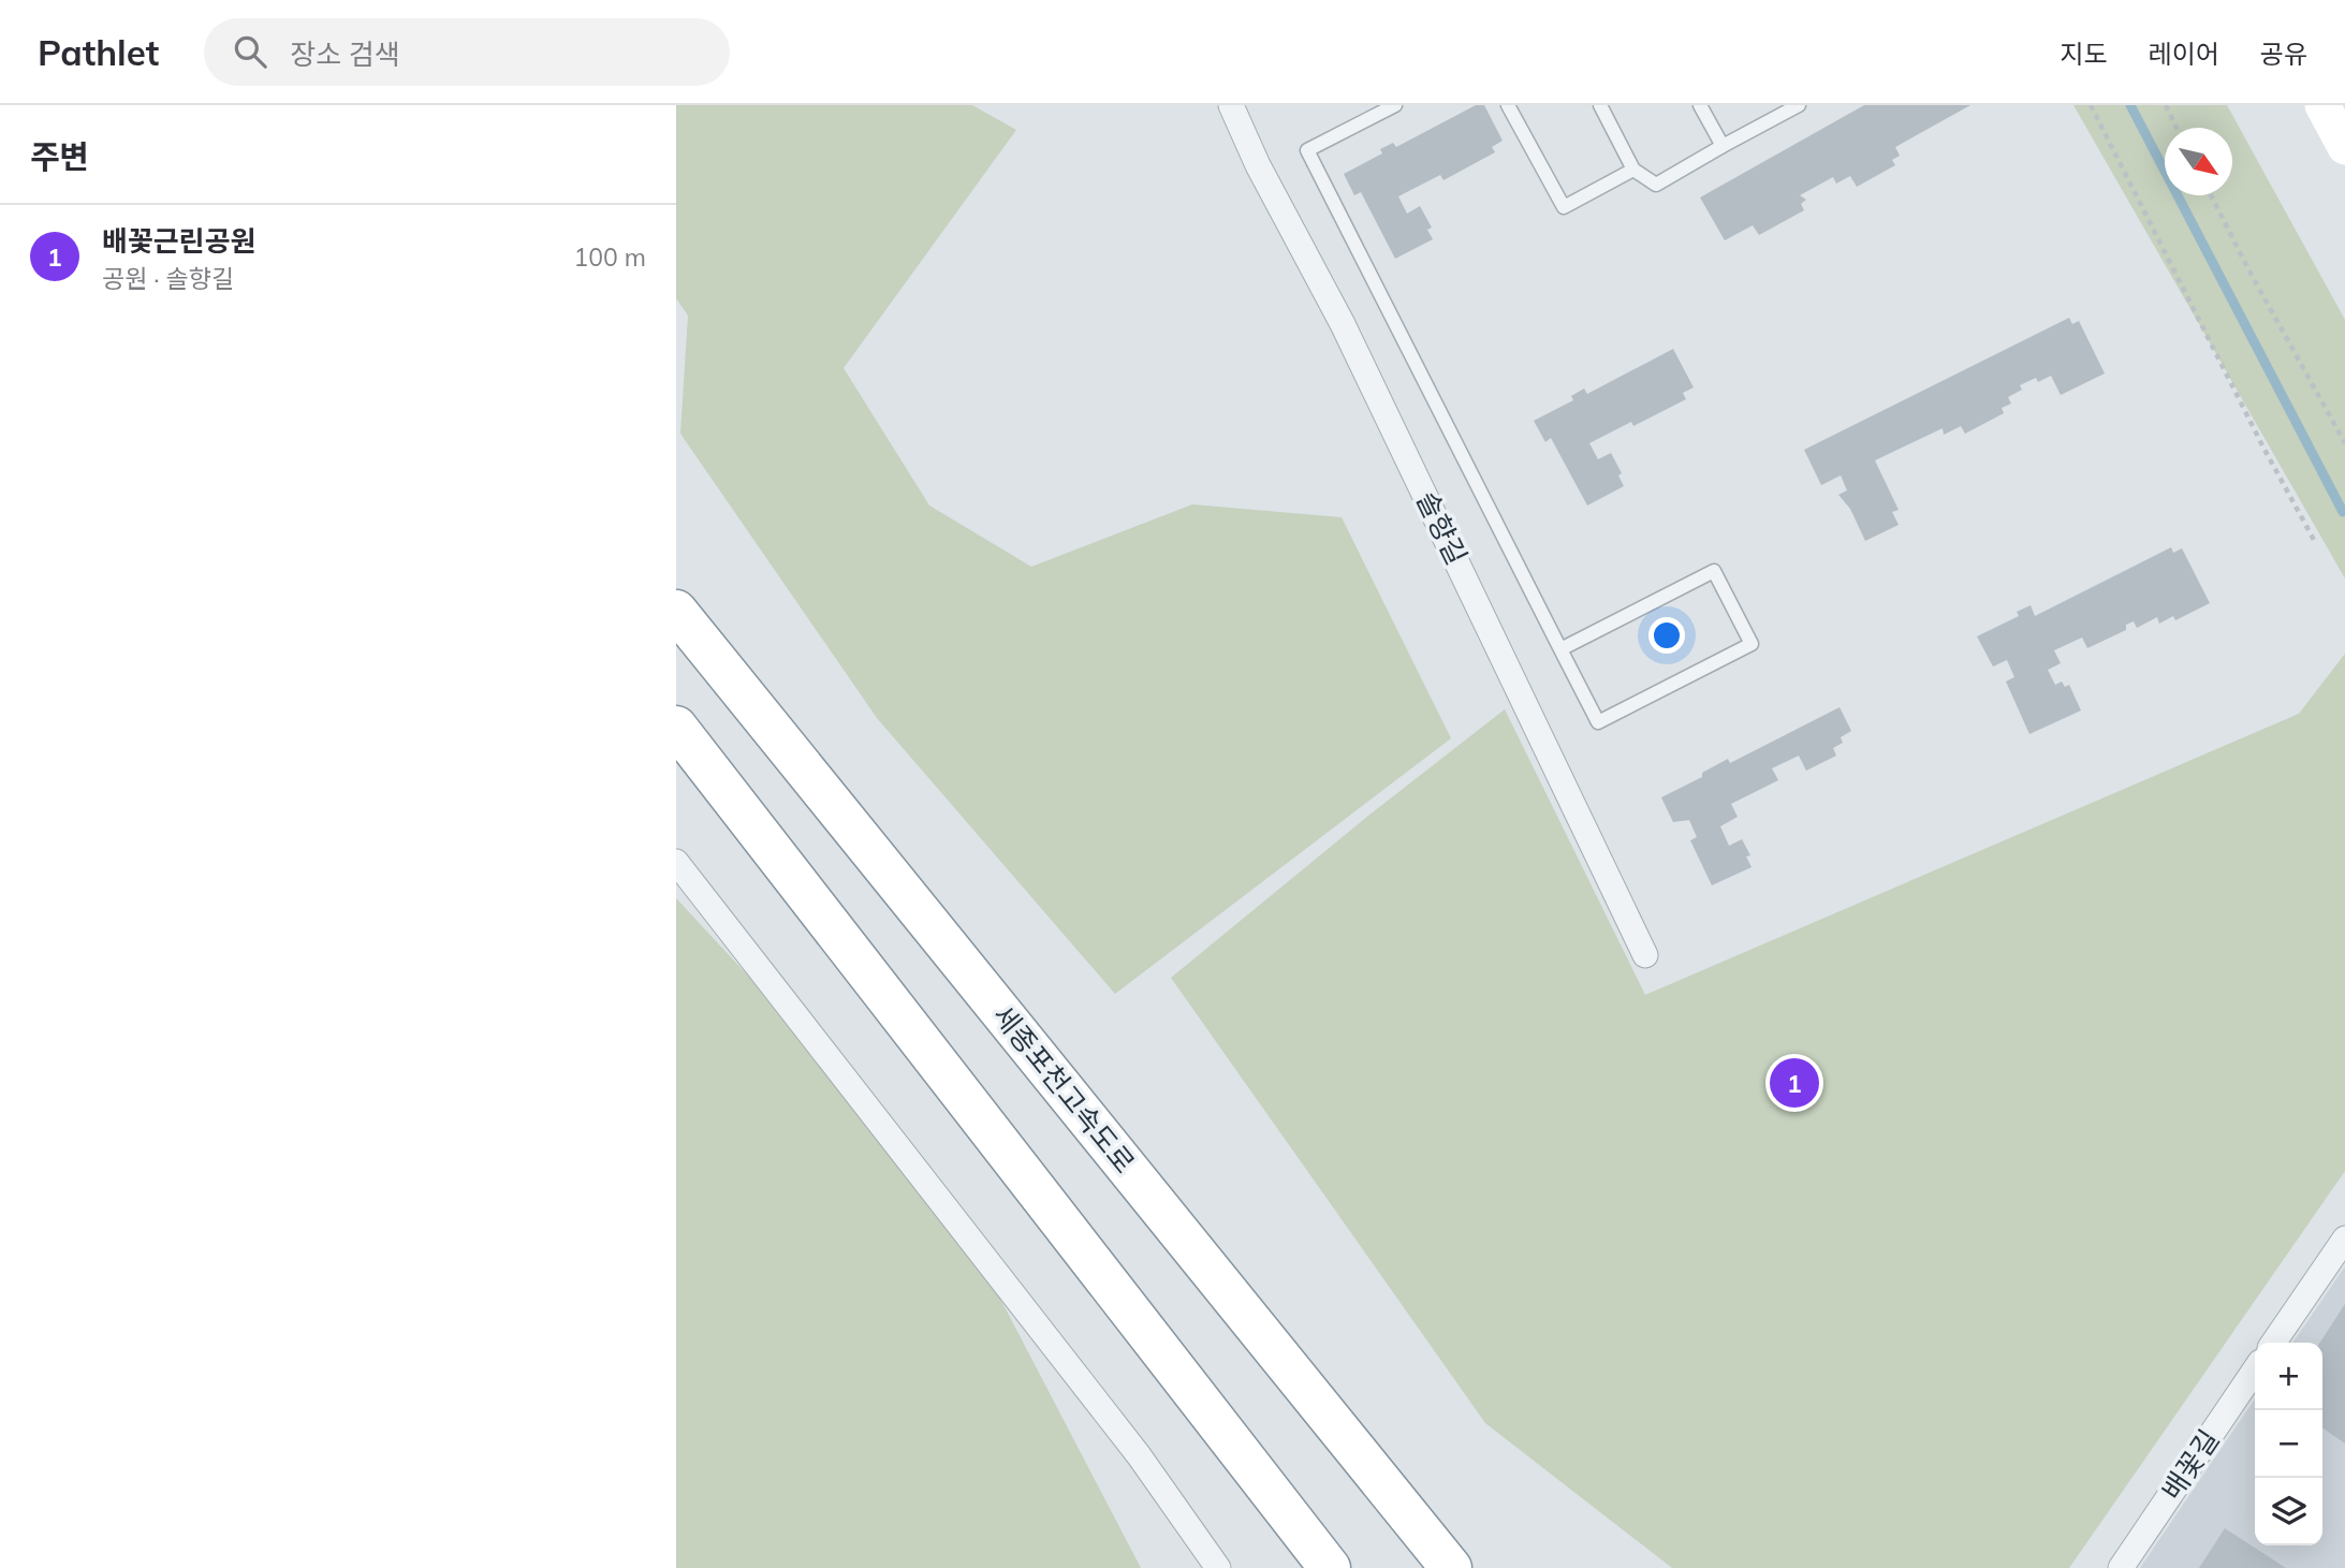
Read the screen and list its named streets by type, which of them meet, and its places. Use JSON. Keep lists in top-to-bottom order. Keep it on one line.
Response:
{"streets":{"highway":["세종포천고속도로"],"street":["솔향길","배꽃길"]},"north":"bottom right","page":{"header":"Pathlet","search":"장소 검색","nav":["지도","레이어","공유"],"heading":"주변","list":[{"mark":"1","name":"배꽃근린공원","note":"공원 · 솔향길","value":"100 m"}],"pins":"1","map_buttons":["+","−"]}}
